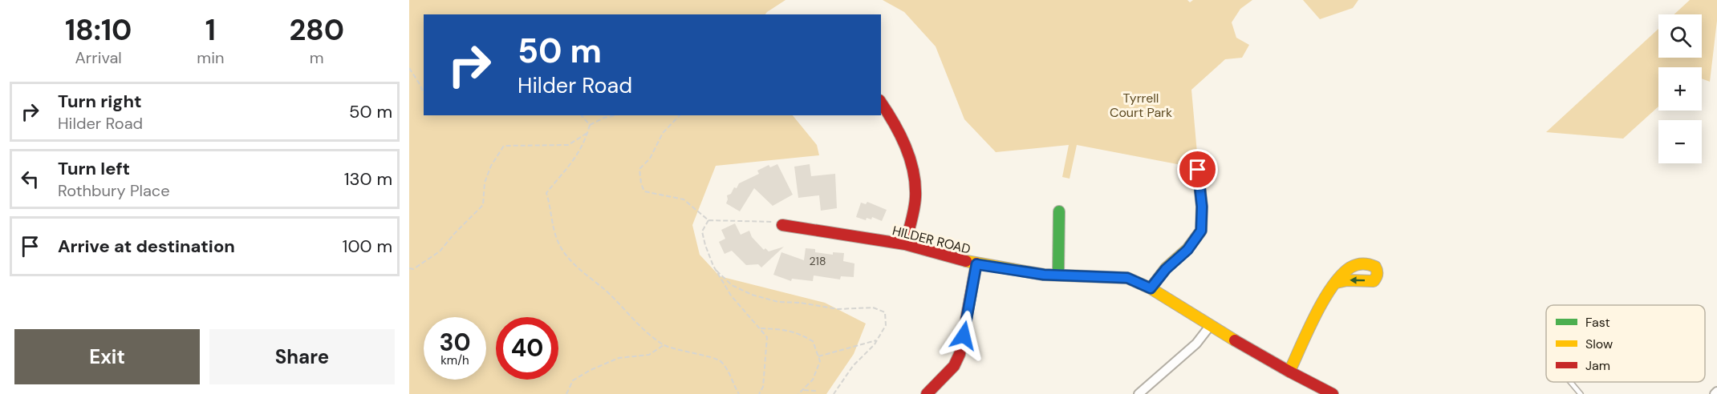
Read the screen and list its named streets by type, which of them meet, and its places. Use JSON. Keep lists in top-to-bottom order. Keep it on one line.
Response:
{"streets":{"street":["HILDER ROAD"]},"parks":["Tyrrell Court Park"],"house_numbers":["218"],"legend":["Fast","Slow","Jam"],"page":{"eta":["18:10","Arrival","1","min","280","m"],"map_buttons":["+","−"],"turn":["50 m","Hilder Road"],"list":[{"name":"Turn right","note":"Hilder Road","value":"50 m"},{"name":"Turn left","note":"Rothbury Place","value":"130 m"},{"name":"Arrive at destination","value":"100 m"}],"speed":"30 km/h","limit":"40","buttons":["Exit","Share"]}}
